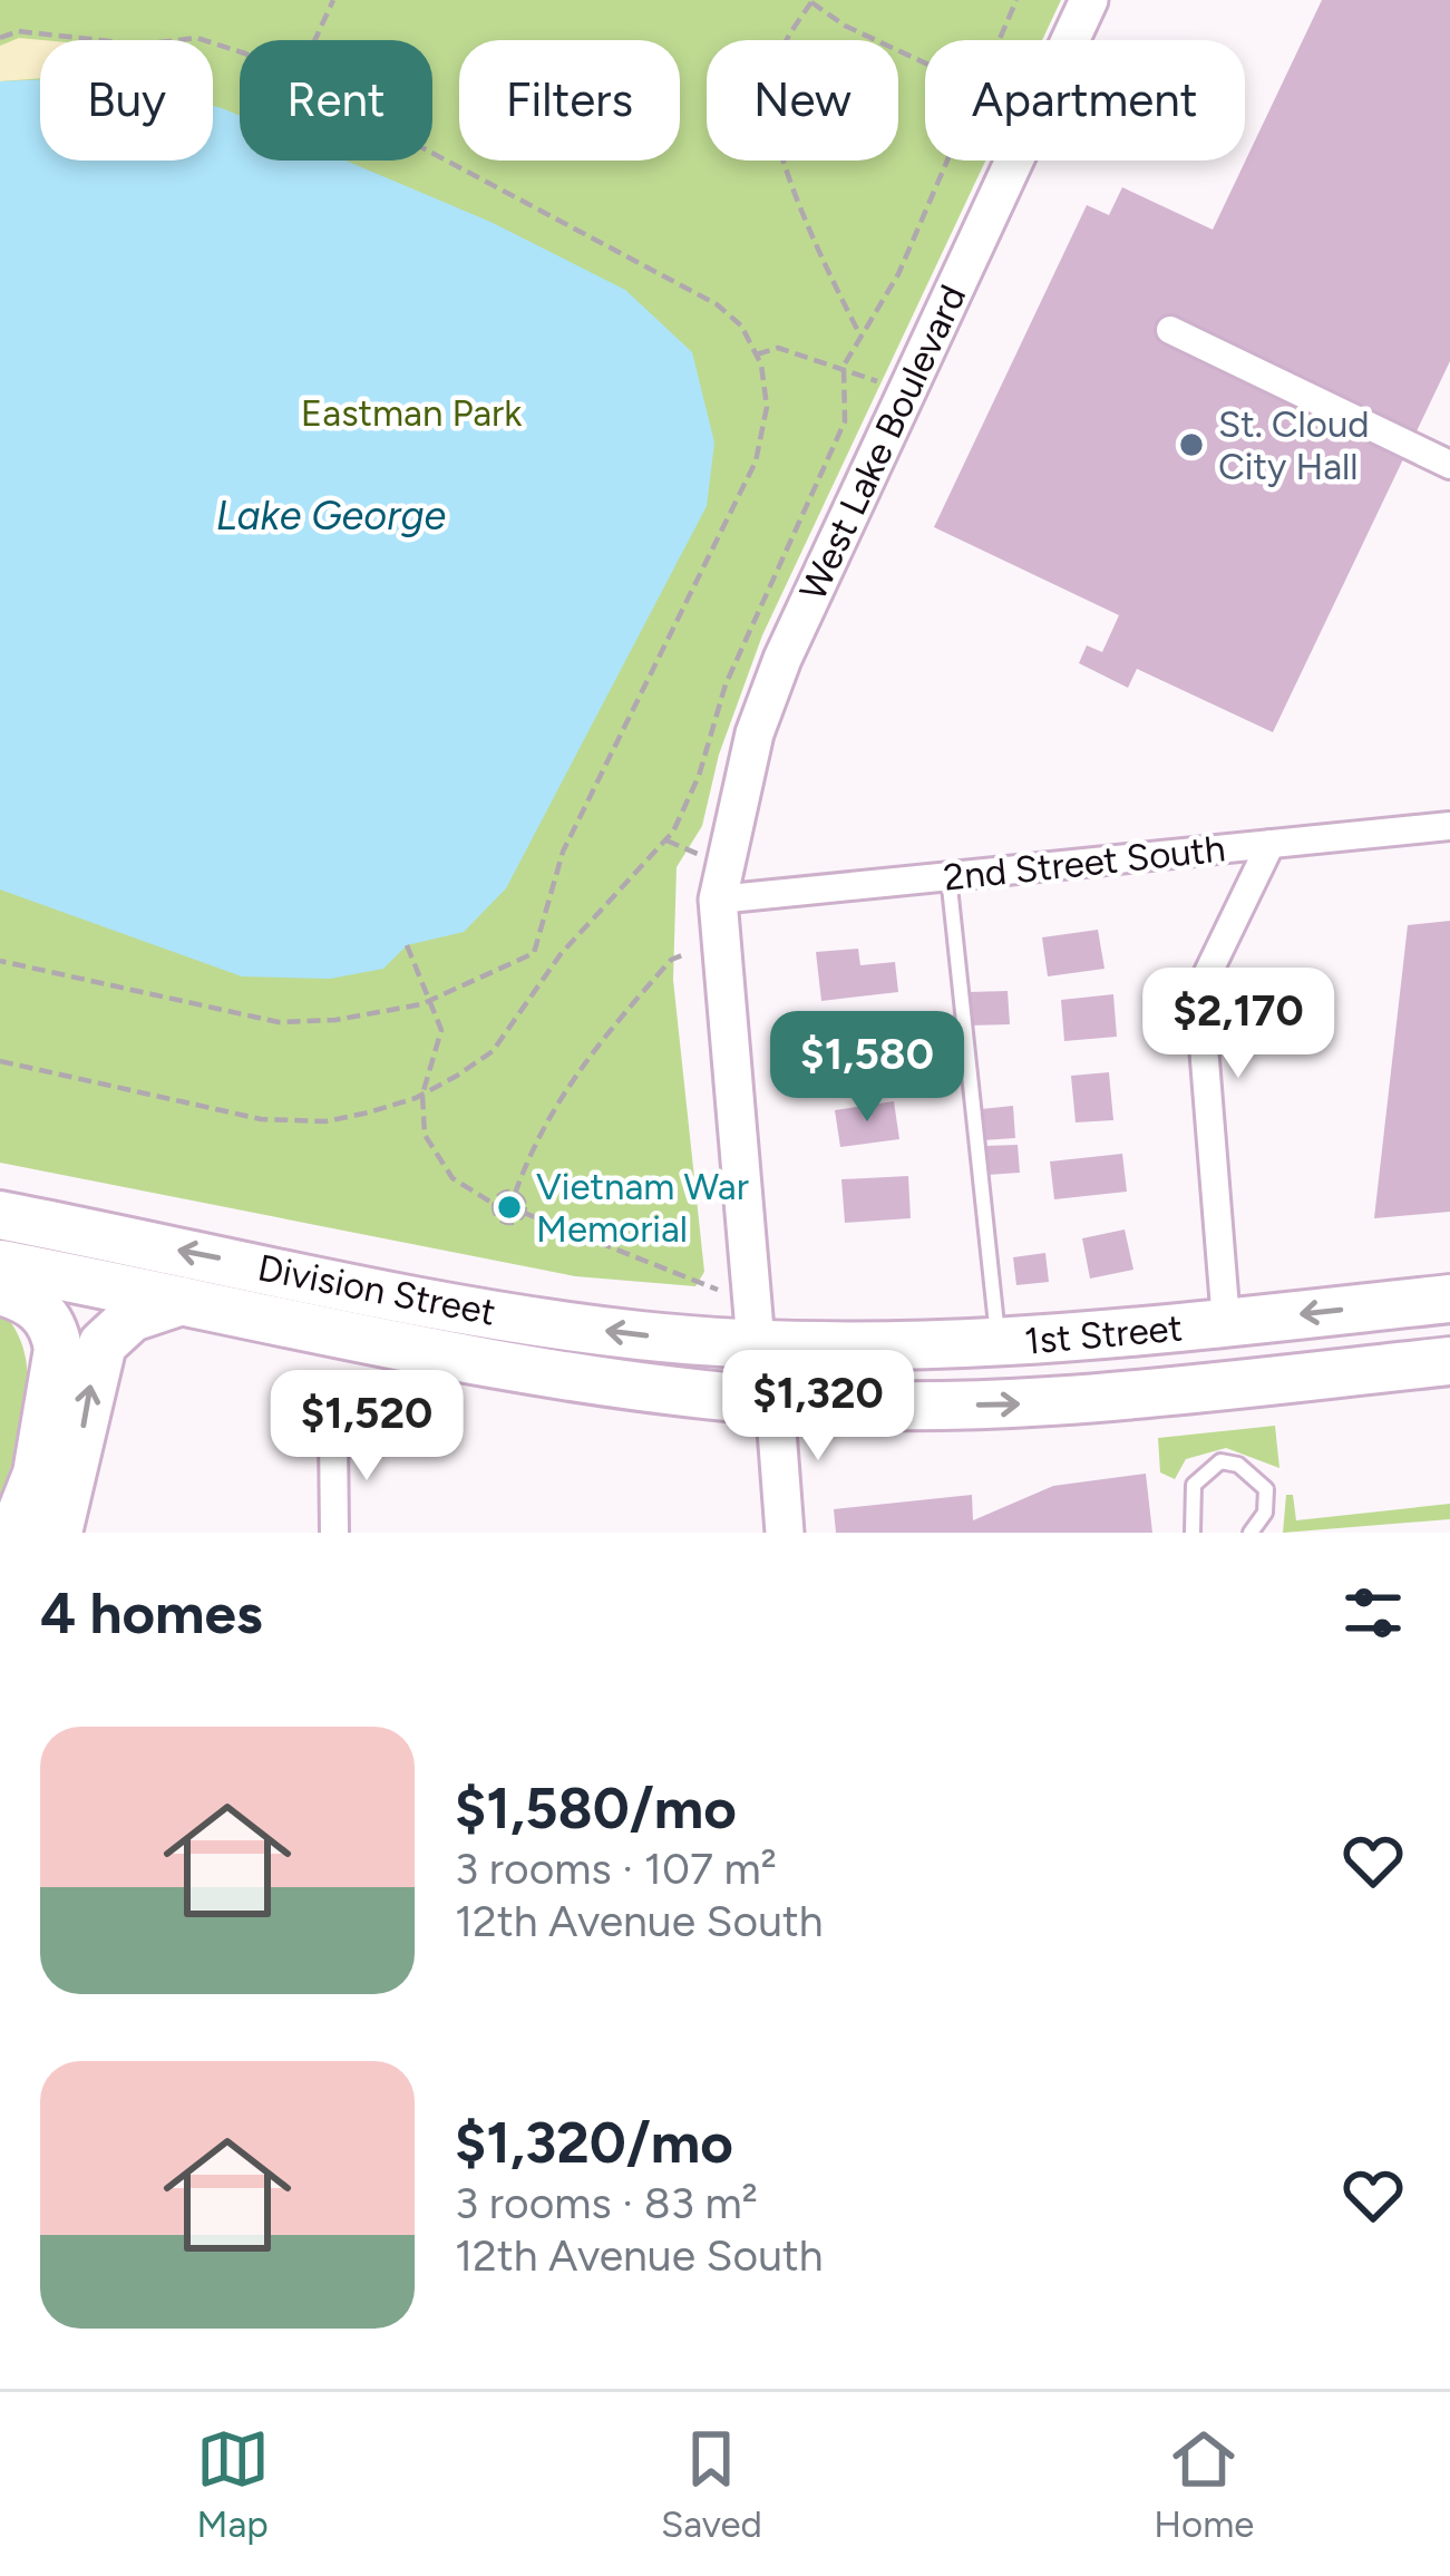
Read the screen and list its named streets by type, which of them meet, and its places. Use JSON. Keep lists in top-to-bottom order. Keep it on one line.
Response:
{"streets":{"highway":["Division Street","1st Street"],"street":["West Lake Boulevard","2nd Street South"]},"crossings":[["West Lake Boulevard","2nd Street South"],["West Lake Boulevard","Division Street"],["West Lake Boulevard","1st Street"],["Division Street","1st Street"]],"water":["Lake George"],"parks":["Eastman Park"],"places":["St. Cloud City Hall","Vietnam War Memorial"],"page":{"chip":["Buy","Rent","Filters","New","Apartment"],"price":["$2,170","$1,580","$1,320","$1,520"],"heading":"4 homes","list":[{"name":"$1,580/mo","note":"3 rooms · 107 m² · 12th Avenue South"},{"name":"$1,320/mo","note":"3 rooms · 83 m² · 12th Avenue South"}],"tabs":["Map","Saved","Home"]}}
